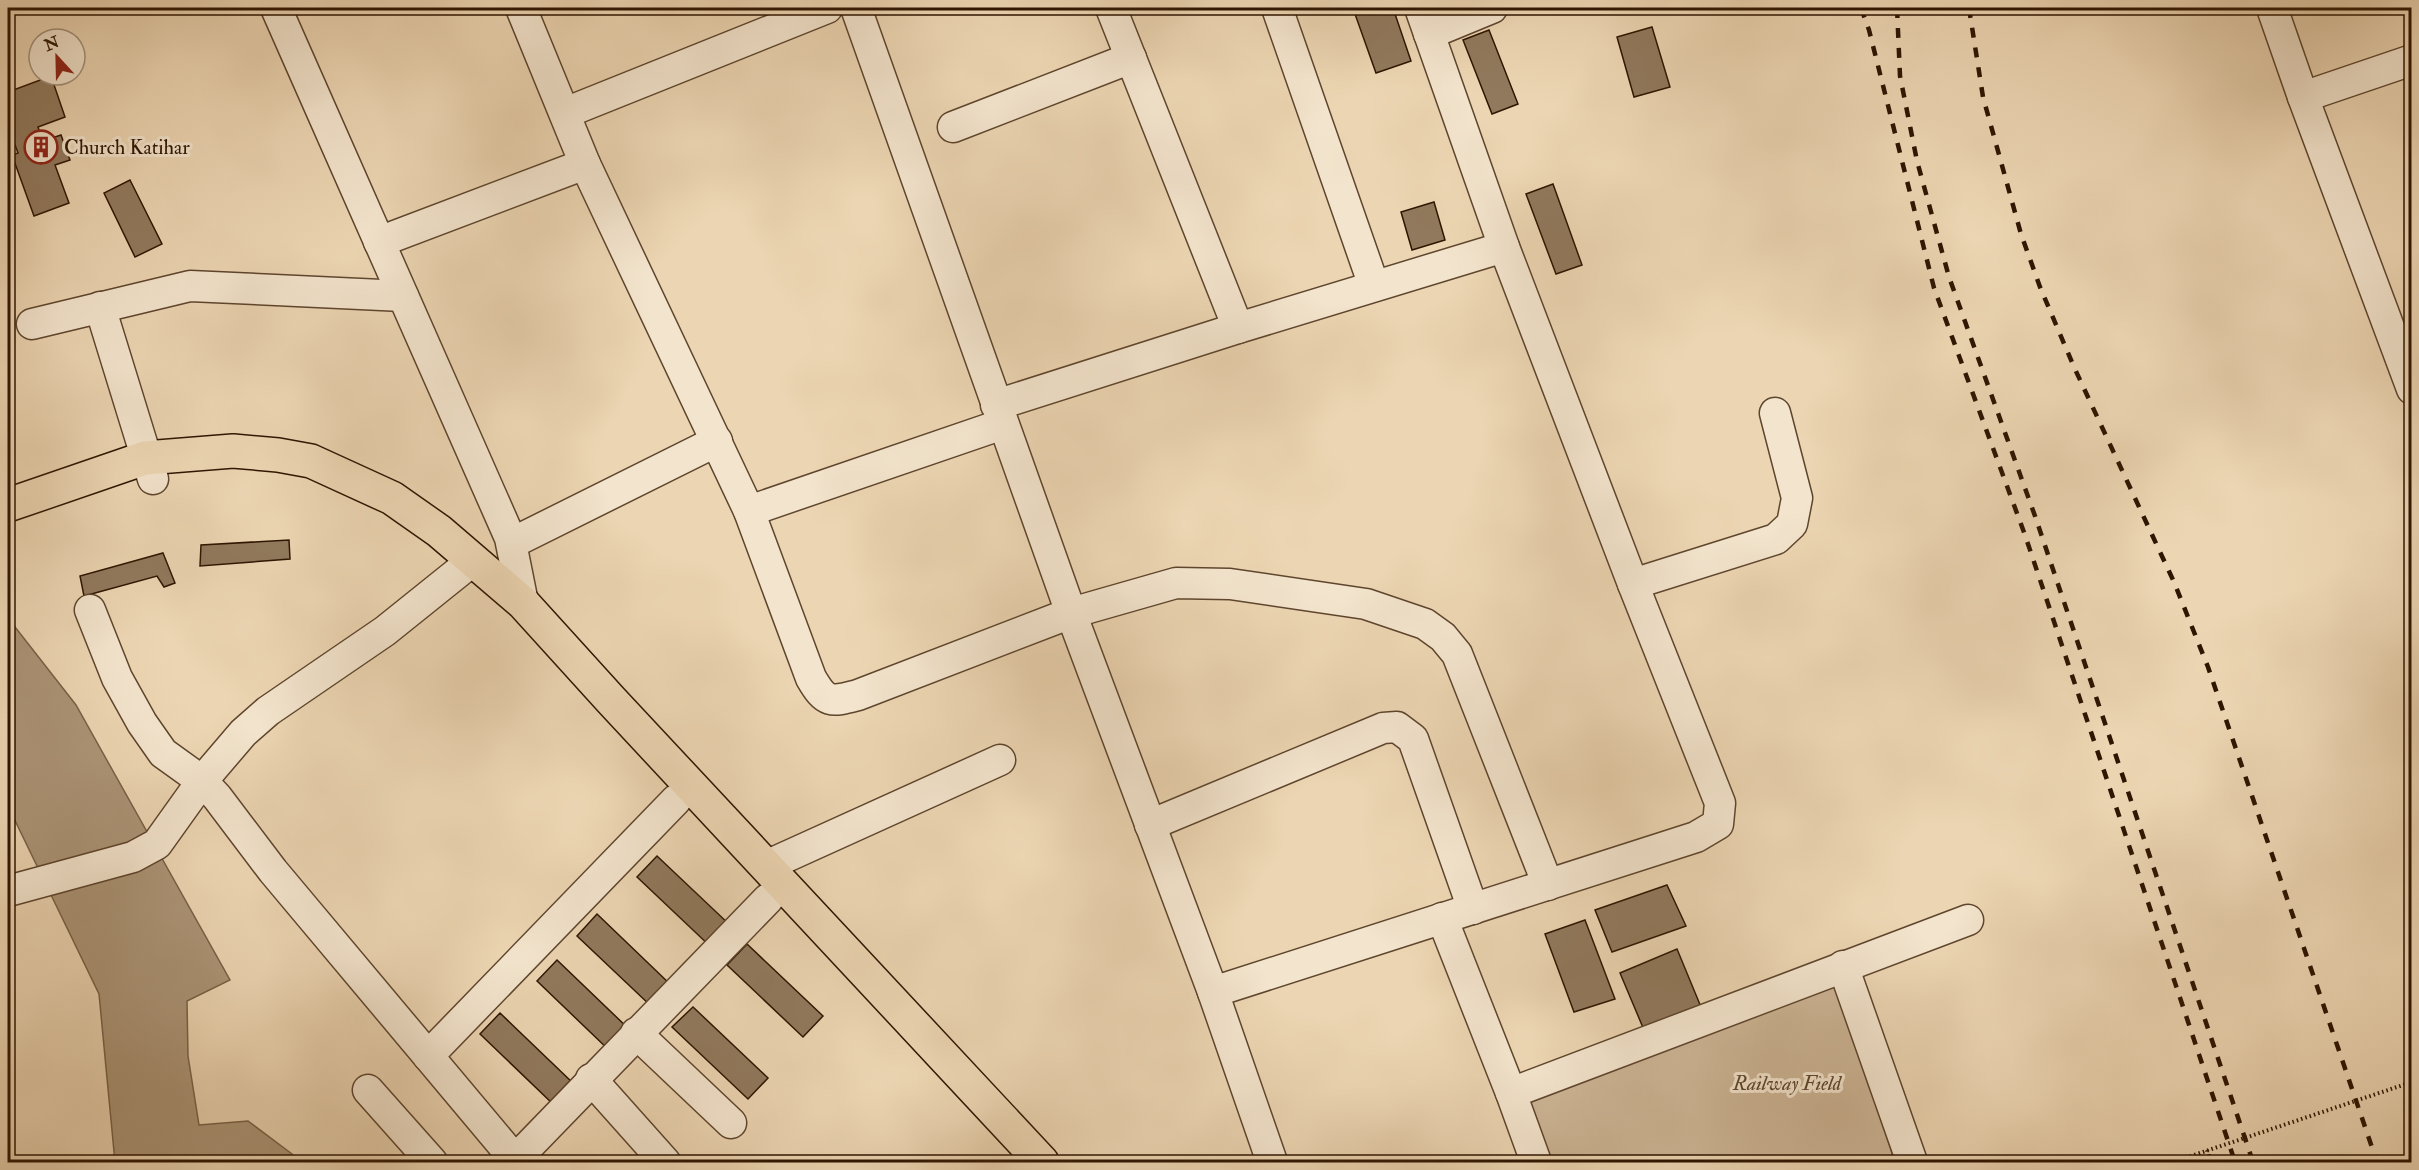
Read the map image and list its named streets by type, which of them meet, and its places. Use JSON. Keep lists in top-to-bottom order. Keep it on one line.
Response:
{"parks":["Railway Field"],"places":{"building":["Church Katihar"]},"north":"top"}
